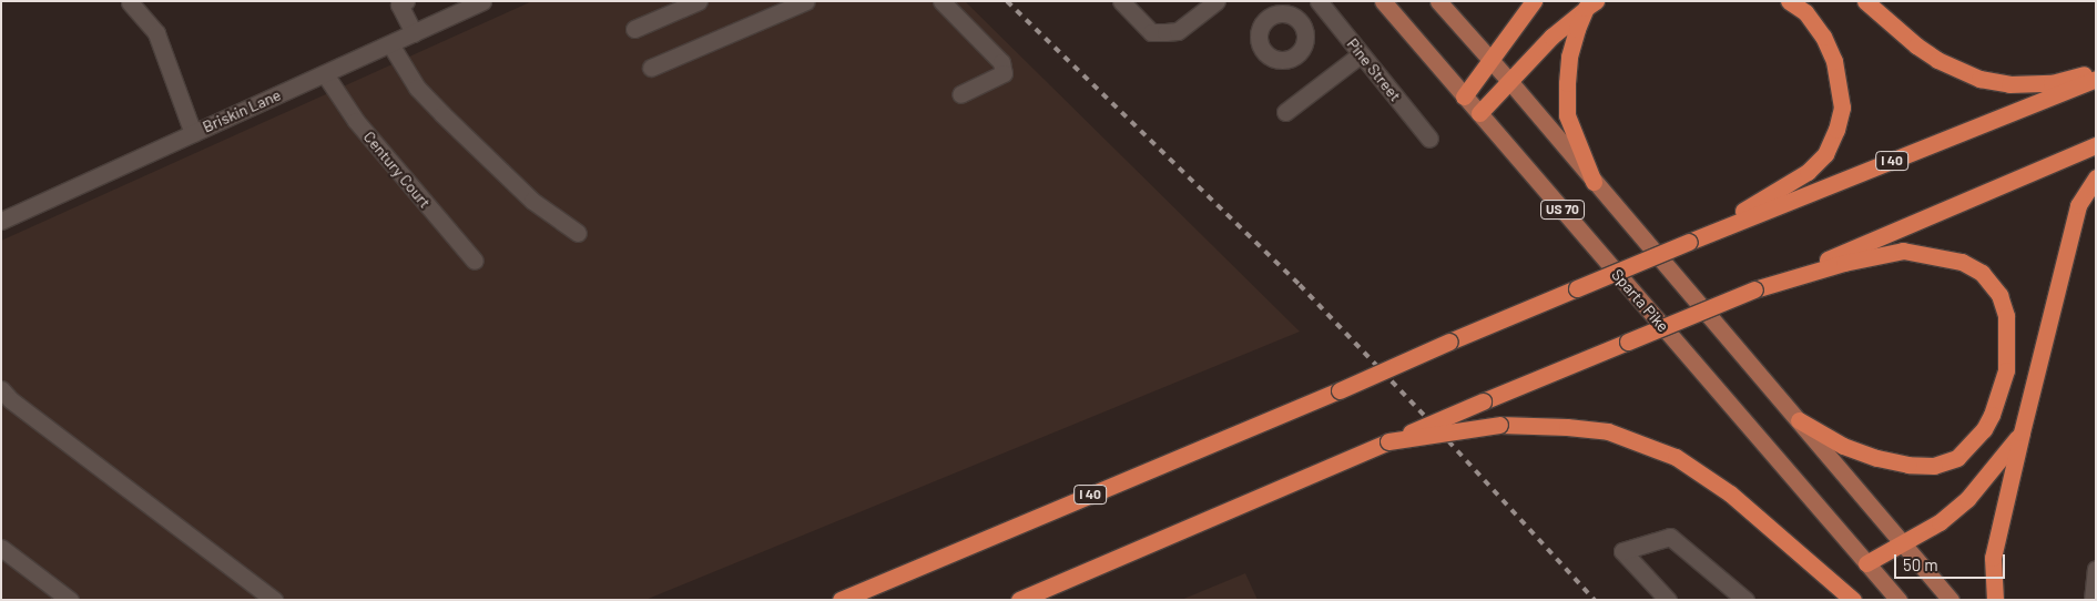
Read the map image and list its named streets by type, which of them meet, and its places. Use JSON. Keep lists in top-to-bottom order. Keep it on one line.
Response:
{"streets":{"highway":["I 40"],"main road":["US 70","Sparta Pike"],"street":["Pine Street","Briskin Lane","Century Court"]},"crossings":[["Briskin Lane","Century Court"]],"scale_bar":"50 m"}
